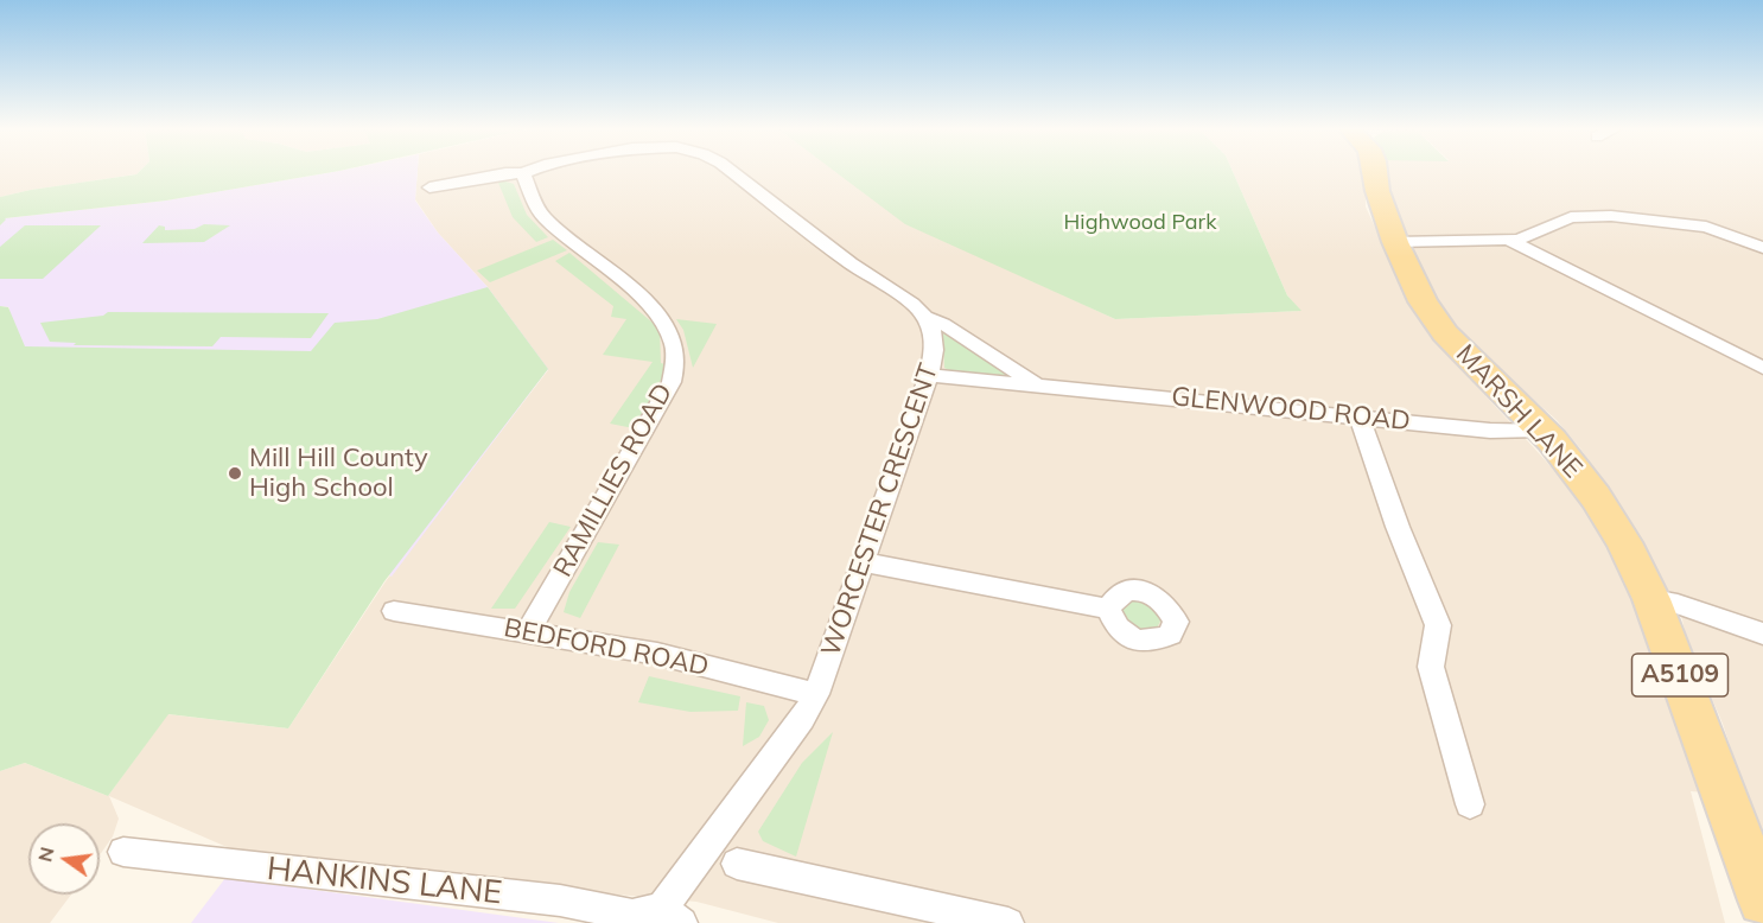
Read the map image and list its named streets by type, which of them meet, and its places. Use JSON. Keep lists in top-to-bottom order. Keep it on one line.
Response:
{"streets":{"main road":["MARSH LANE","A5109"],"street":["GLENWOOD ROAD","RAMILLIES ROAD","WORCESTER CRESCENT","BEDFORD ROAD","HANKINS LANE"]},"crossings":[["GLENWOOD ROAD","MARSH LANE"],["GLENWOOD ROAD","WORCESTER CRESCENT"],["RAMILLIES ROAD","BEDFORD ROAD"],["WORCESTER CRESCENT","BEDFORD ROAD"],["WORCESTER CRESCENT","HANKINS LANE"]],"parks":["Highwood Park"],"places":["Mill Hill County High School"],"north":"left"}
